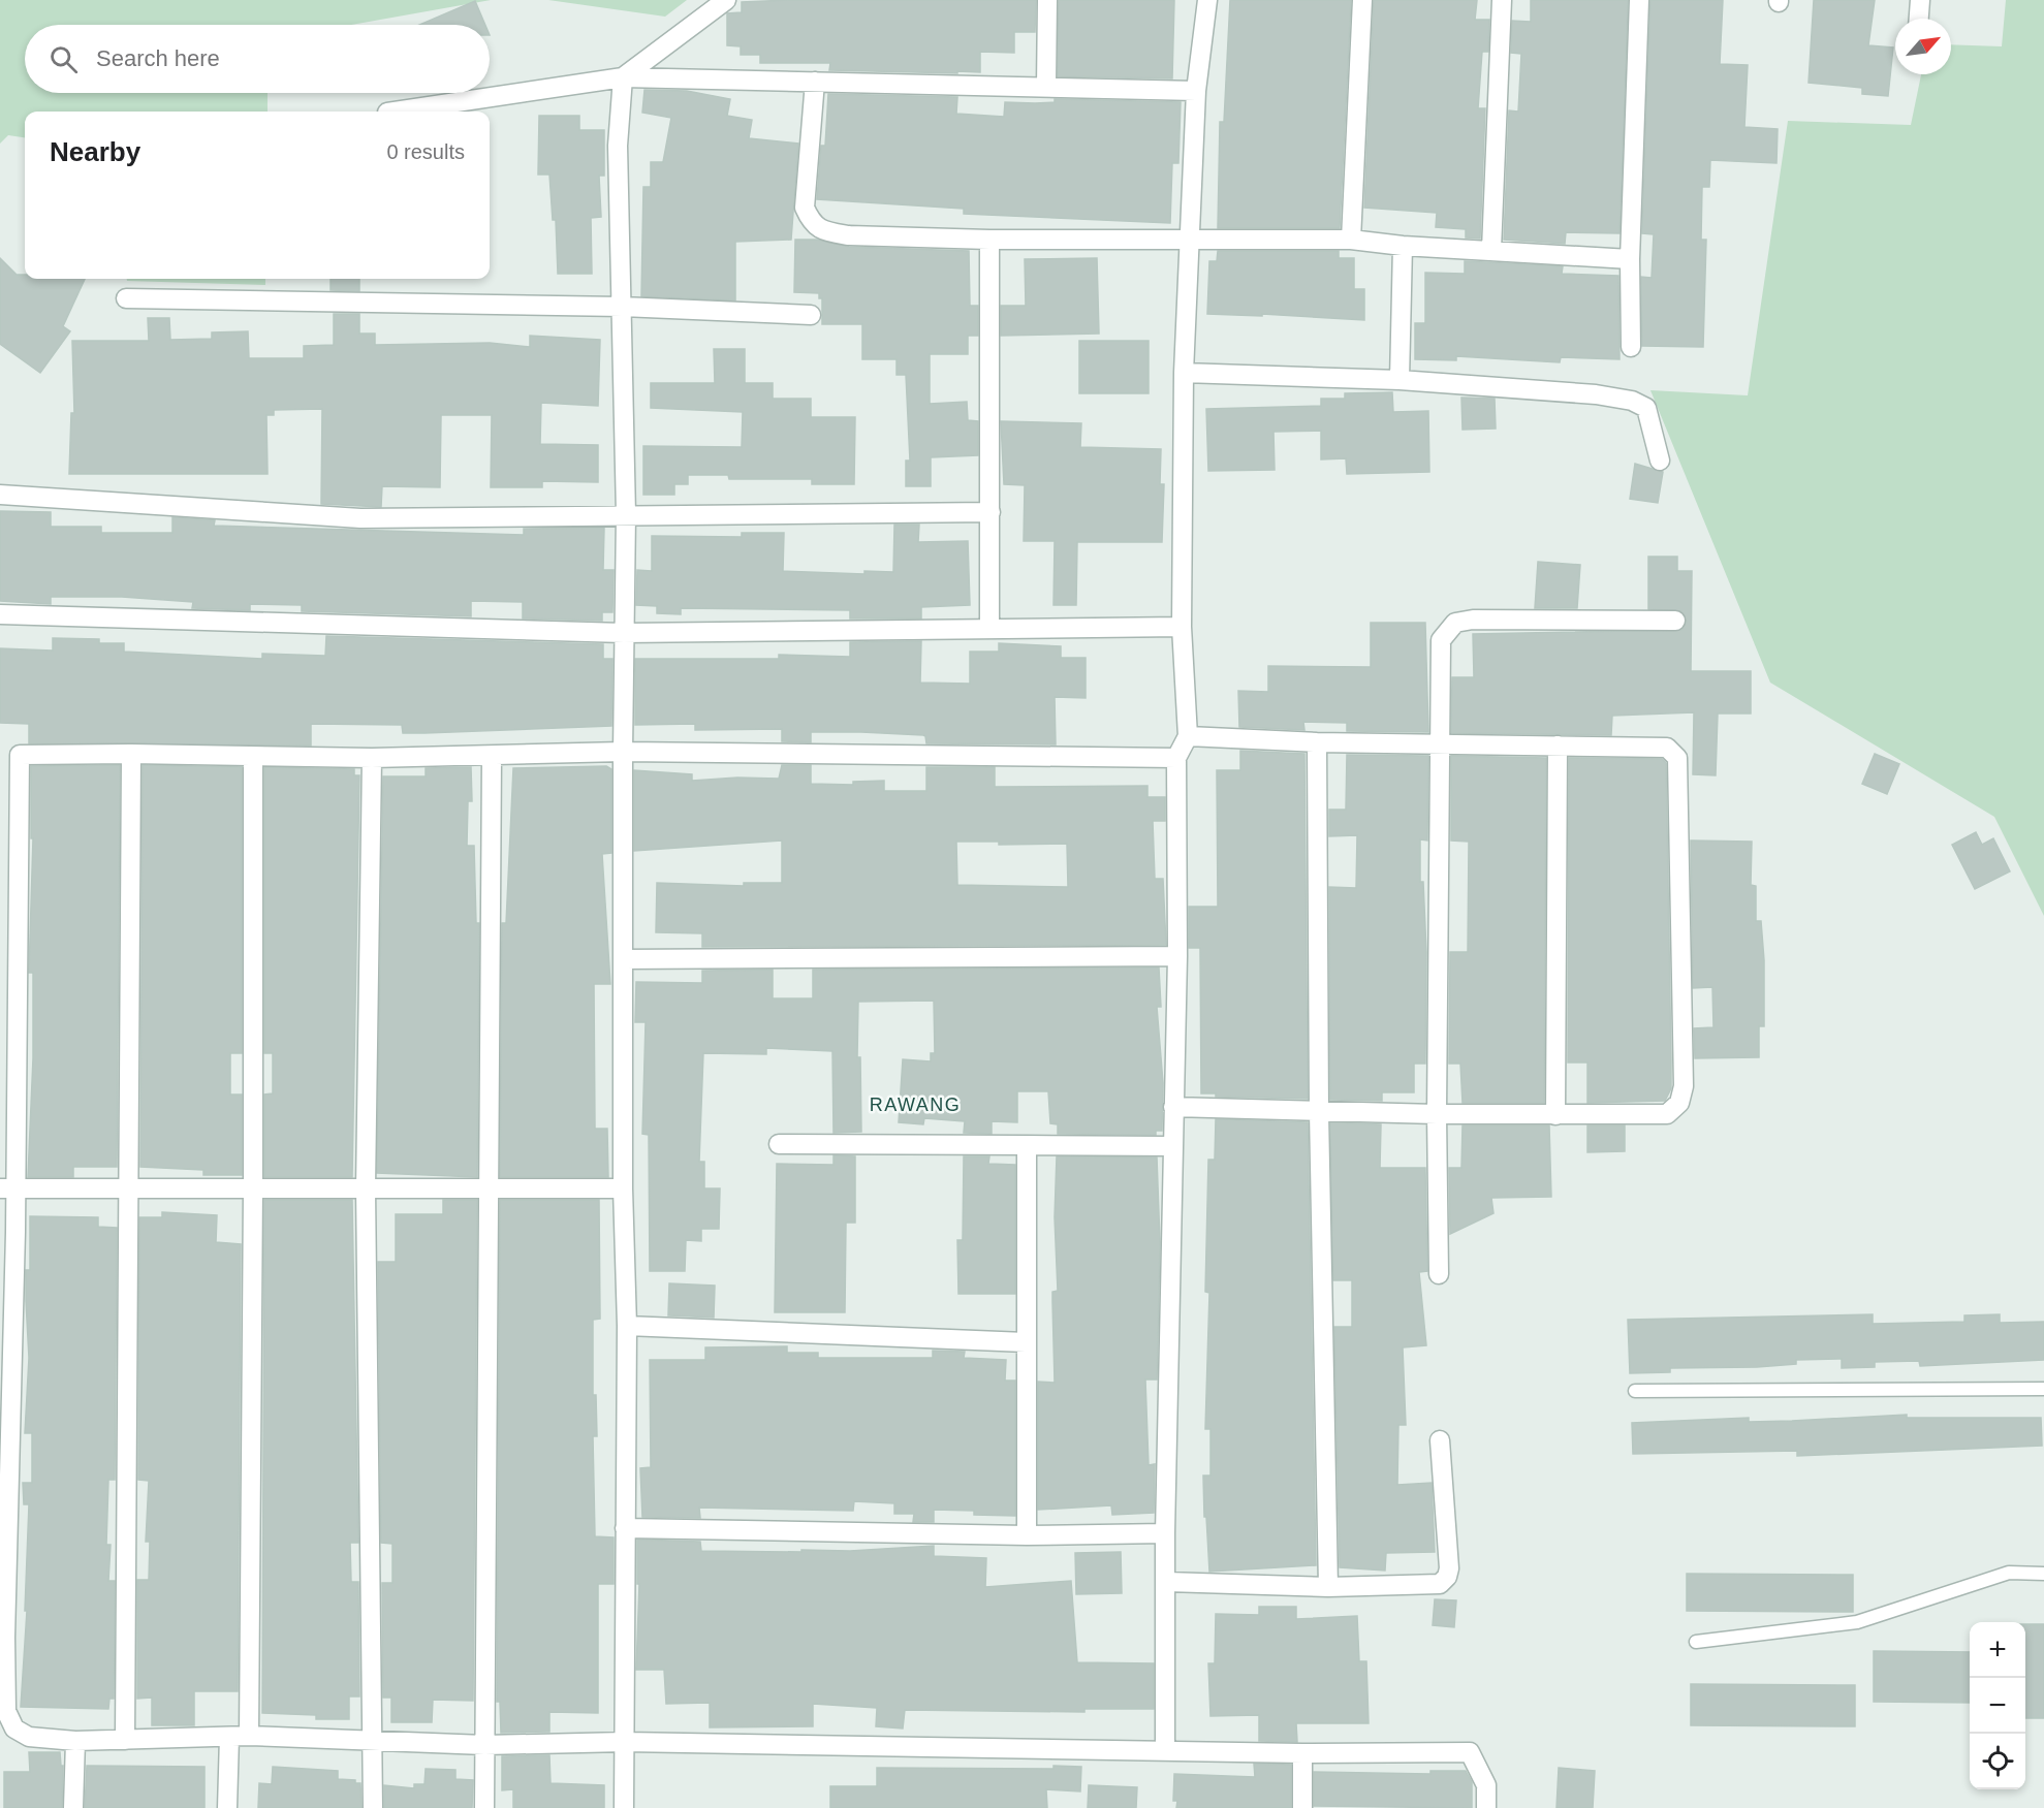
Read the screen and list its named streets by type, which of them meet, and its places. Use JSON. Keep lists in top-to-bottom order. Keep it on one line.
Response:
{"districts":["RAWANG"],"north":"top right","page":{"search":"Search here","heading":["Nearby","0 results"],"map_buttons":["+","−"]}}
